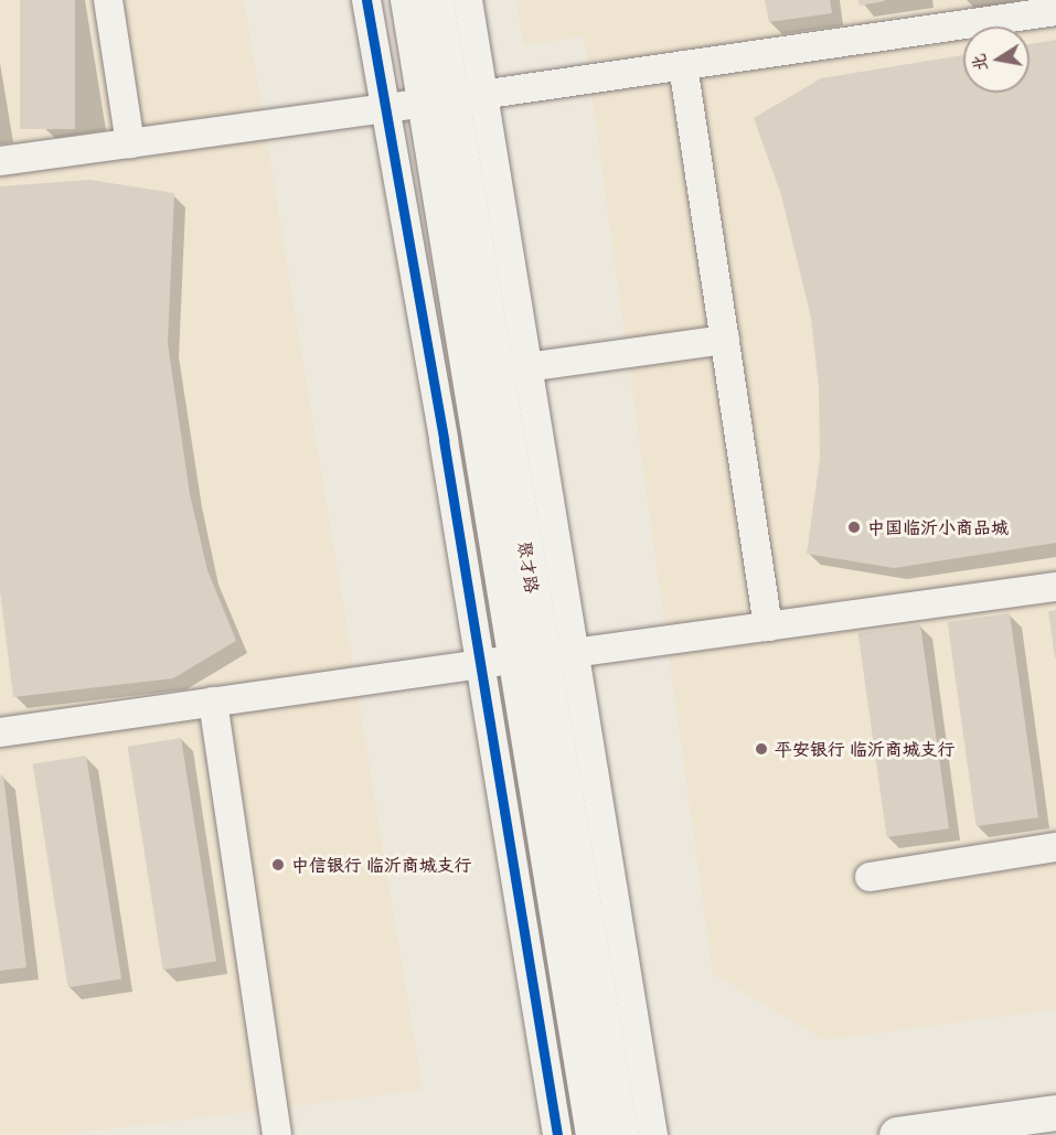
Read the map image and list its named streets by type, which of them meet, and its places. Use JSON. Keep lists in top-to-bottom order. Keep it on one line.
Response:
{"streets":{"main road":["聚才路"]},"places":["中国临沂小商品城","平安银行 临沂商城支行","中信银行 临沂商城支行"],"north":"left"}
